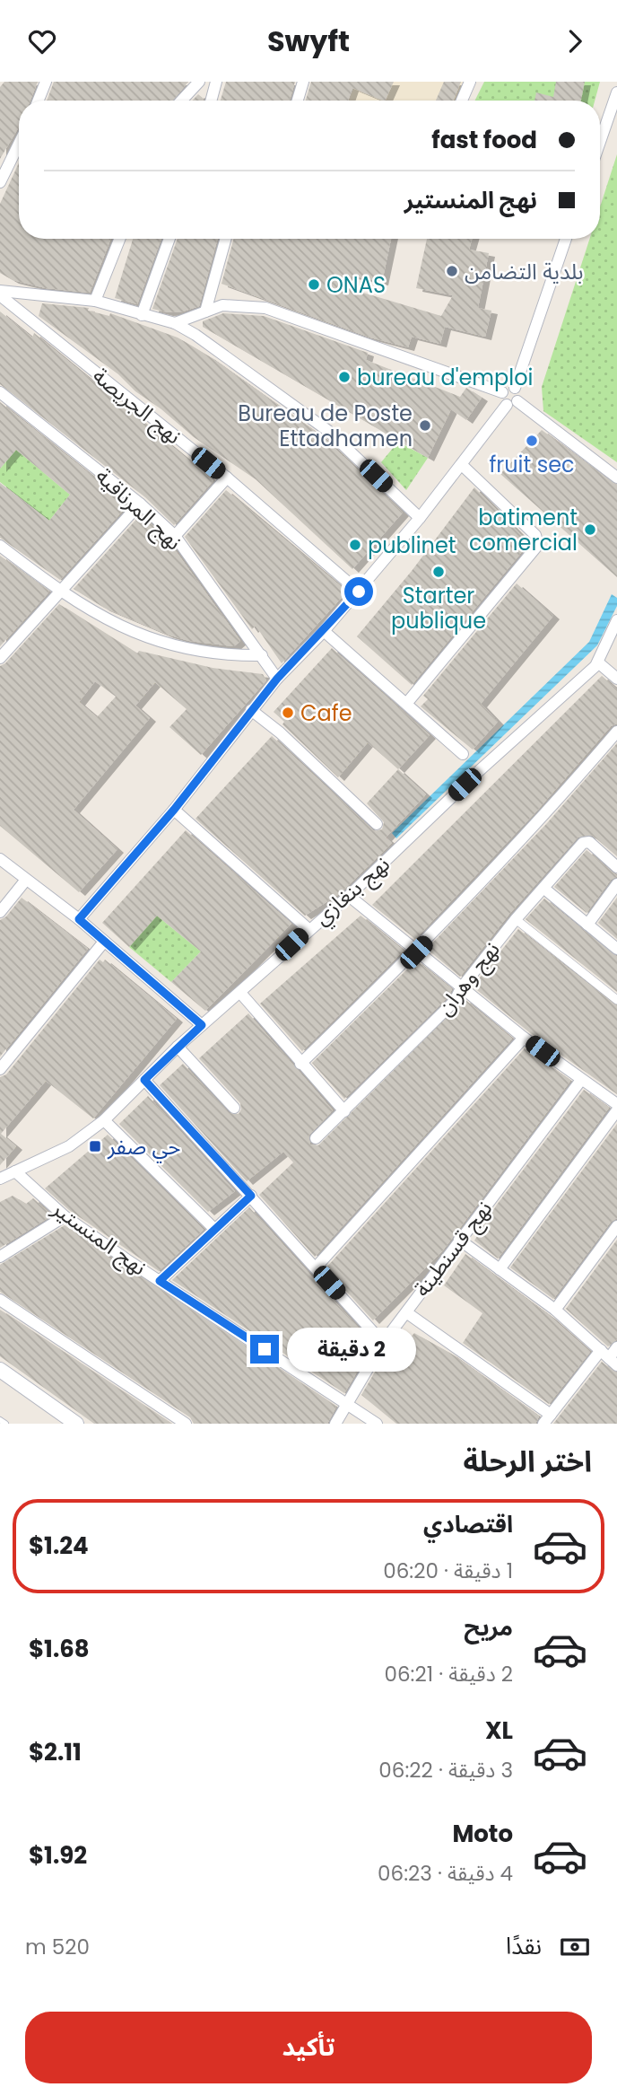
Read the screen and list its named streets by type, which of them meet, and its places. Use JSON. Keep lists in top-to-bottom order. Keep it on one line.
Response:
{"streets":{"street":["نهج الجريصة","نهج المرناقية","نهج بنغازي","نهج وهران","نهج المنستير","نهج قسنطينة"]},"crossings":[["نهج بنغازي","نهج المنستير"],["نهج المنستير","نهج قسنطينة"]],"places":{"other":["بلدية التضامن","ONAS","bureau d'emploi","Bureau de Poste Ettadhamen","fruit sec","batiment comercial","publinet","Starter publique","Cafe"],"transit":["حي صفر"]},"page":{"header":"Swyft","banner":["fast food","نهج المنستير"],"bubble":"2 دقيقة","heading":"اختر الرحلة","list":[{"name":"اقتصادي","note":"1 دقيقة · 06:20","value":"$1.24"},{"name":"مريح","note":"2 دقيقة · 06:21","value":"$1.68"},{"name":"XL","note":"3 دقيقة · 06:22","value":"$2.11"},{"name":"Moto","note":"4 دقيقة · 06:23","value":"$1.92"}],"pay":["نقدًا","520 m"],"buttons":"تأكيد"}}
